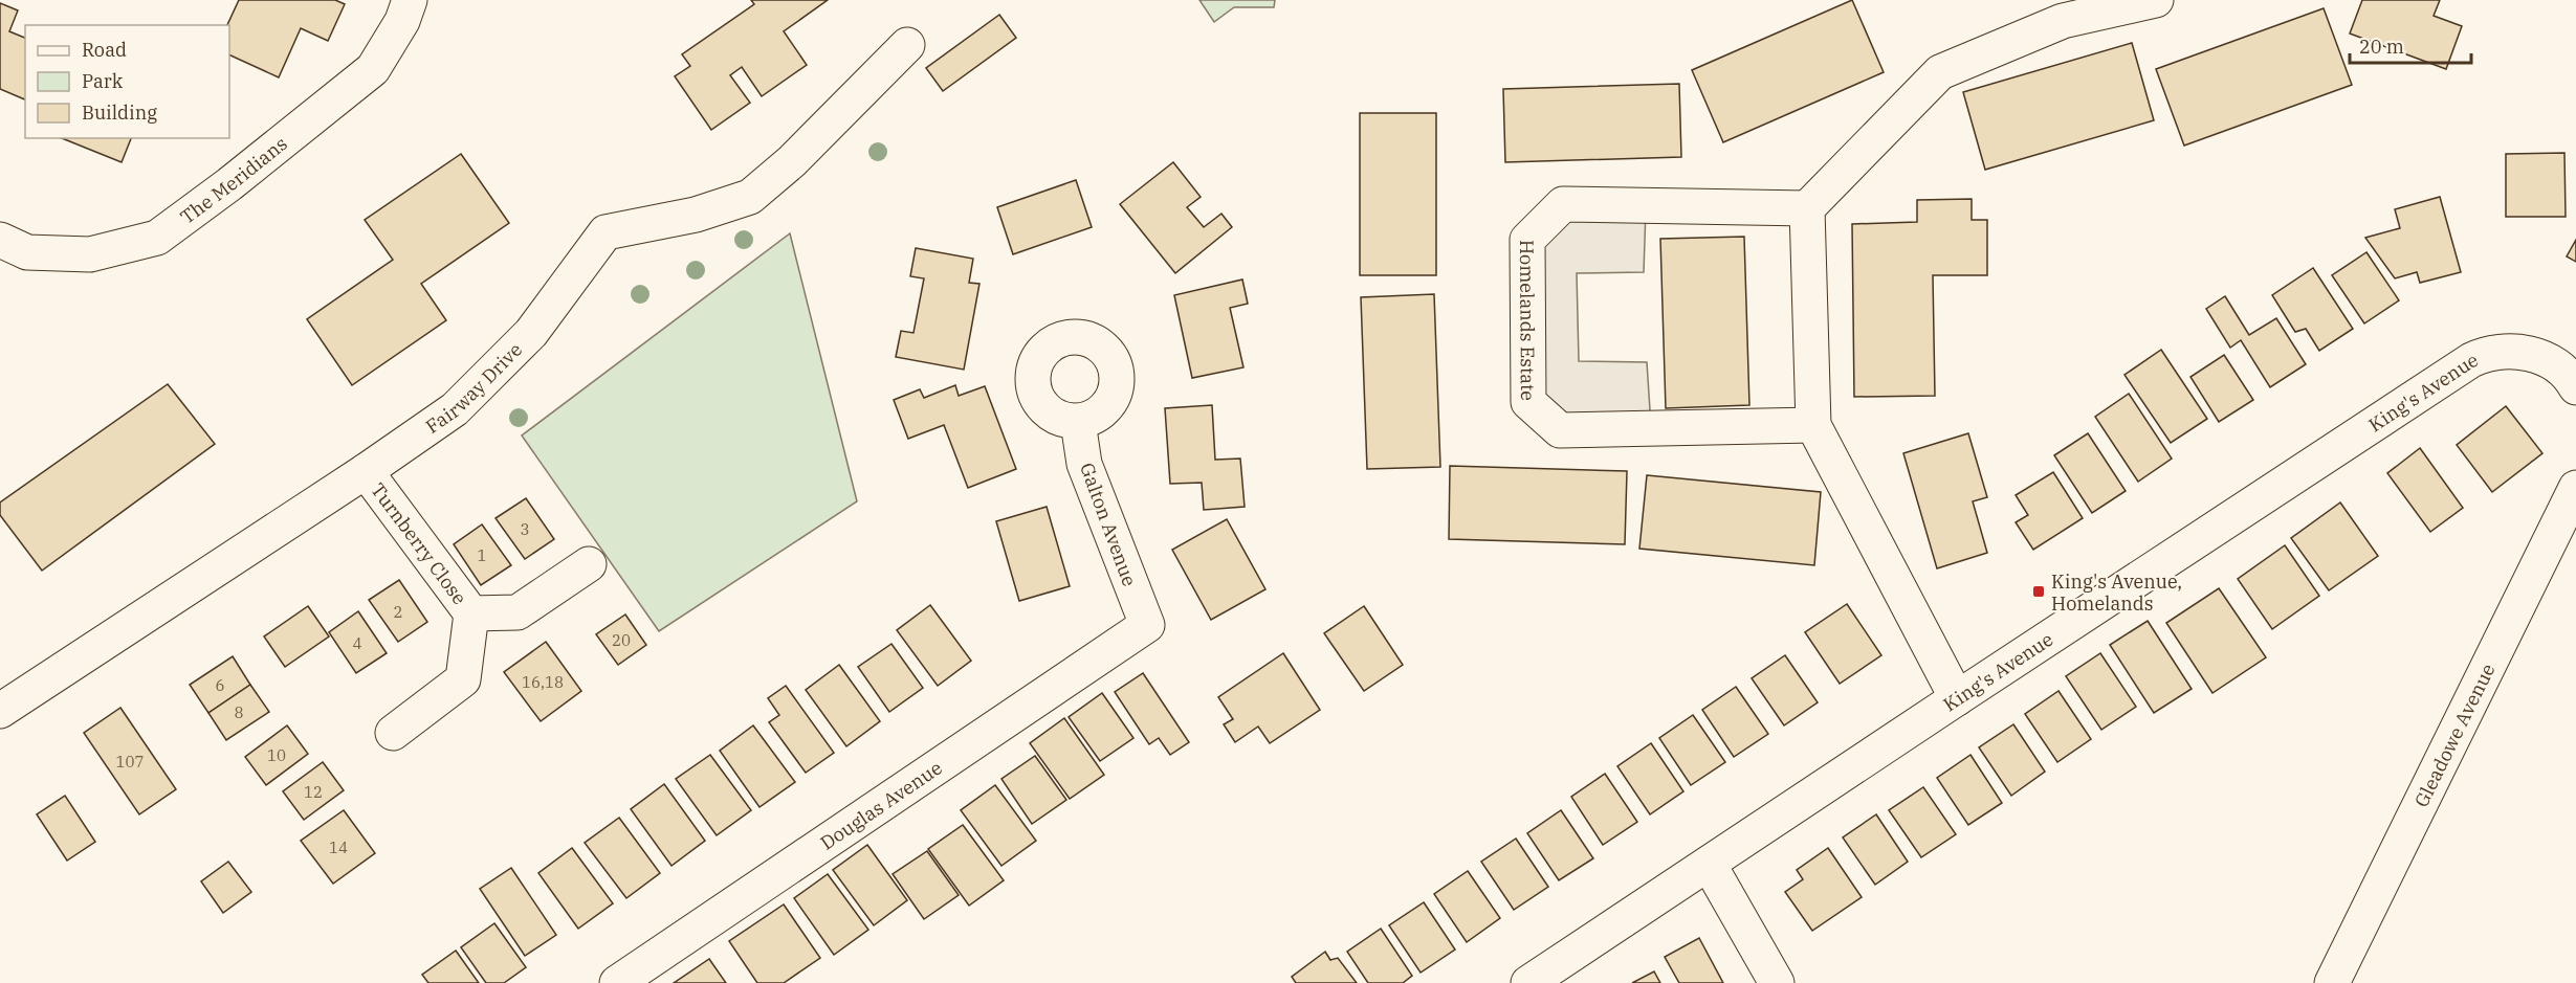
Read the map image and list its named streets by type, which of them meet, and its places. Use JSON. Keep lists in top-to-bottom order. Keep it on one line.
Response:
{"streets":{"street":["The Meridians","Homelands Estate","Fairway Drive","King's Avenue","Galton Avenue","Turnberry Close","Gleadowe Avenue","Douglas Avenue"]},"crossings":[["Fairway Drive","Turnberry Close"],["Galton Avenue","Douglas Avenue"]],"places":{"transit":["King's Avenue, Homelands"]},"house_numbers":["3","1","2","20","4","16,18","6","8","10","107","12","14"],"legend":["Road","Park","Building"],"scale_bar":"20 m"}
